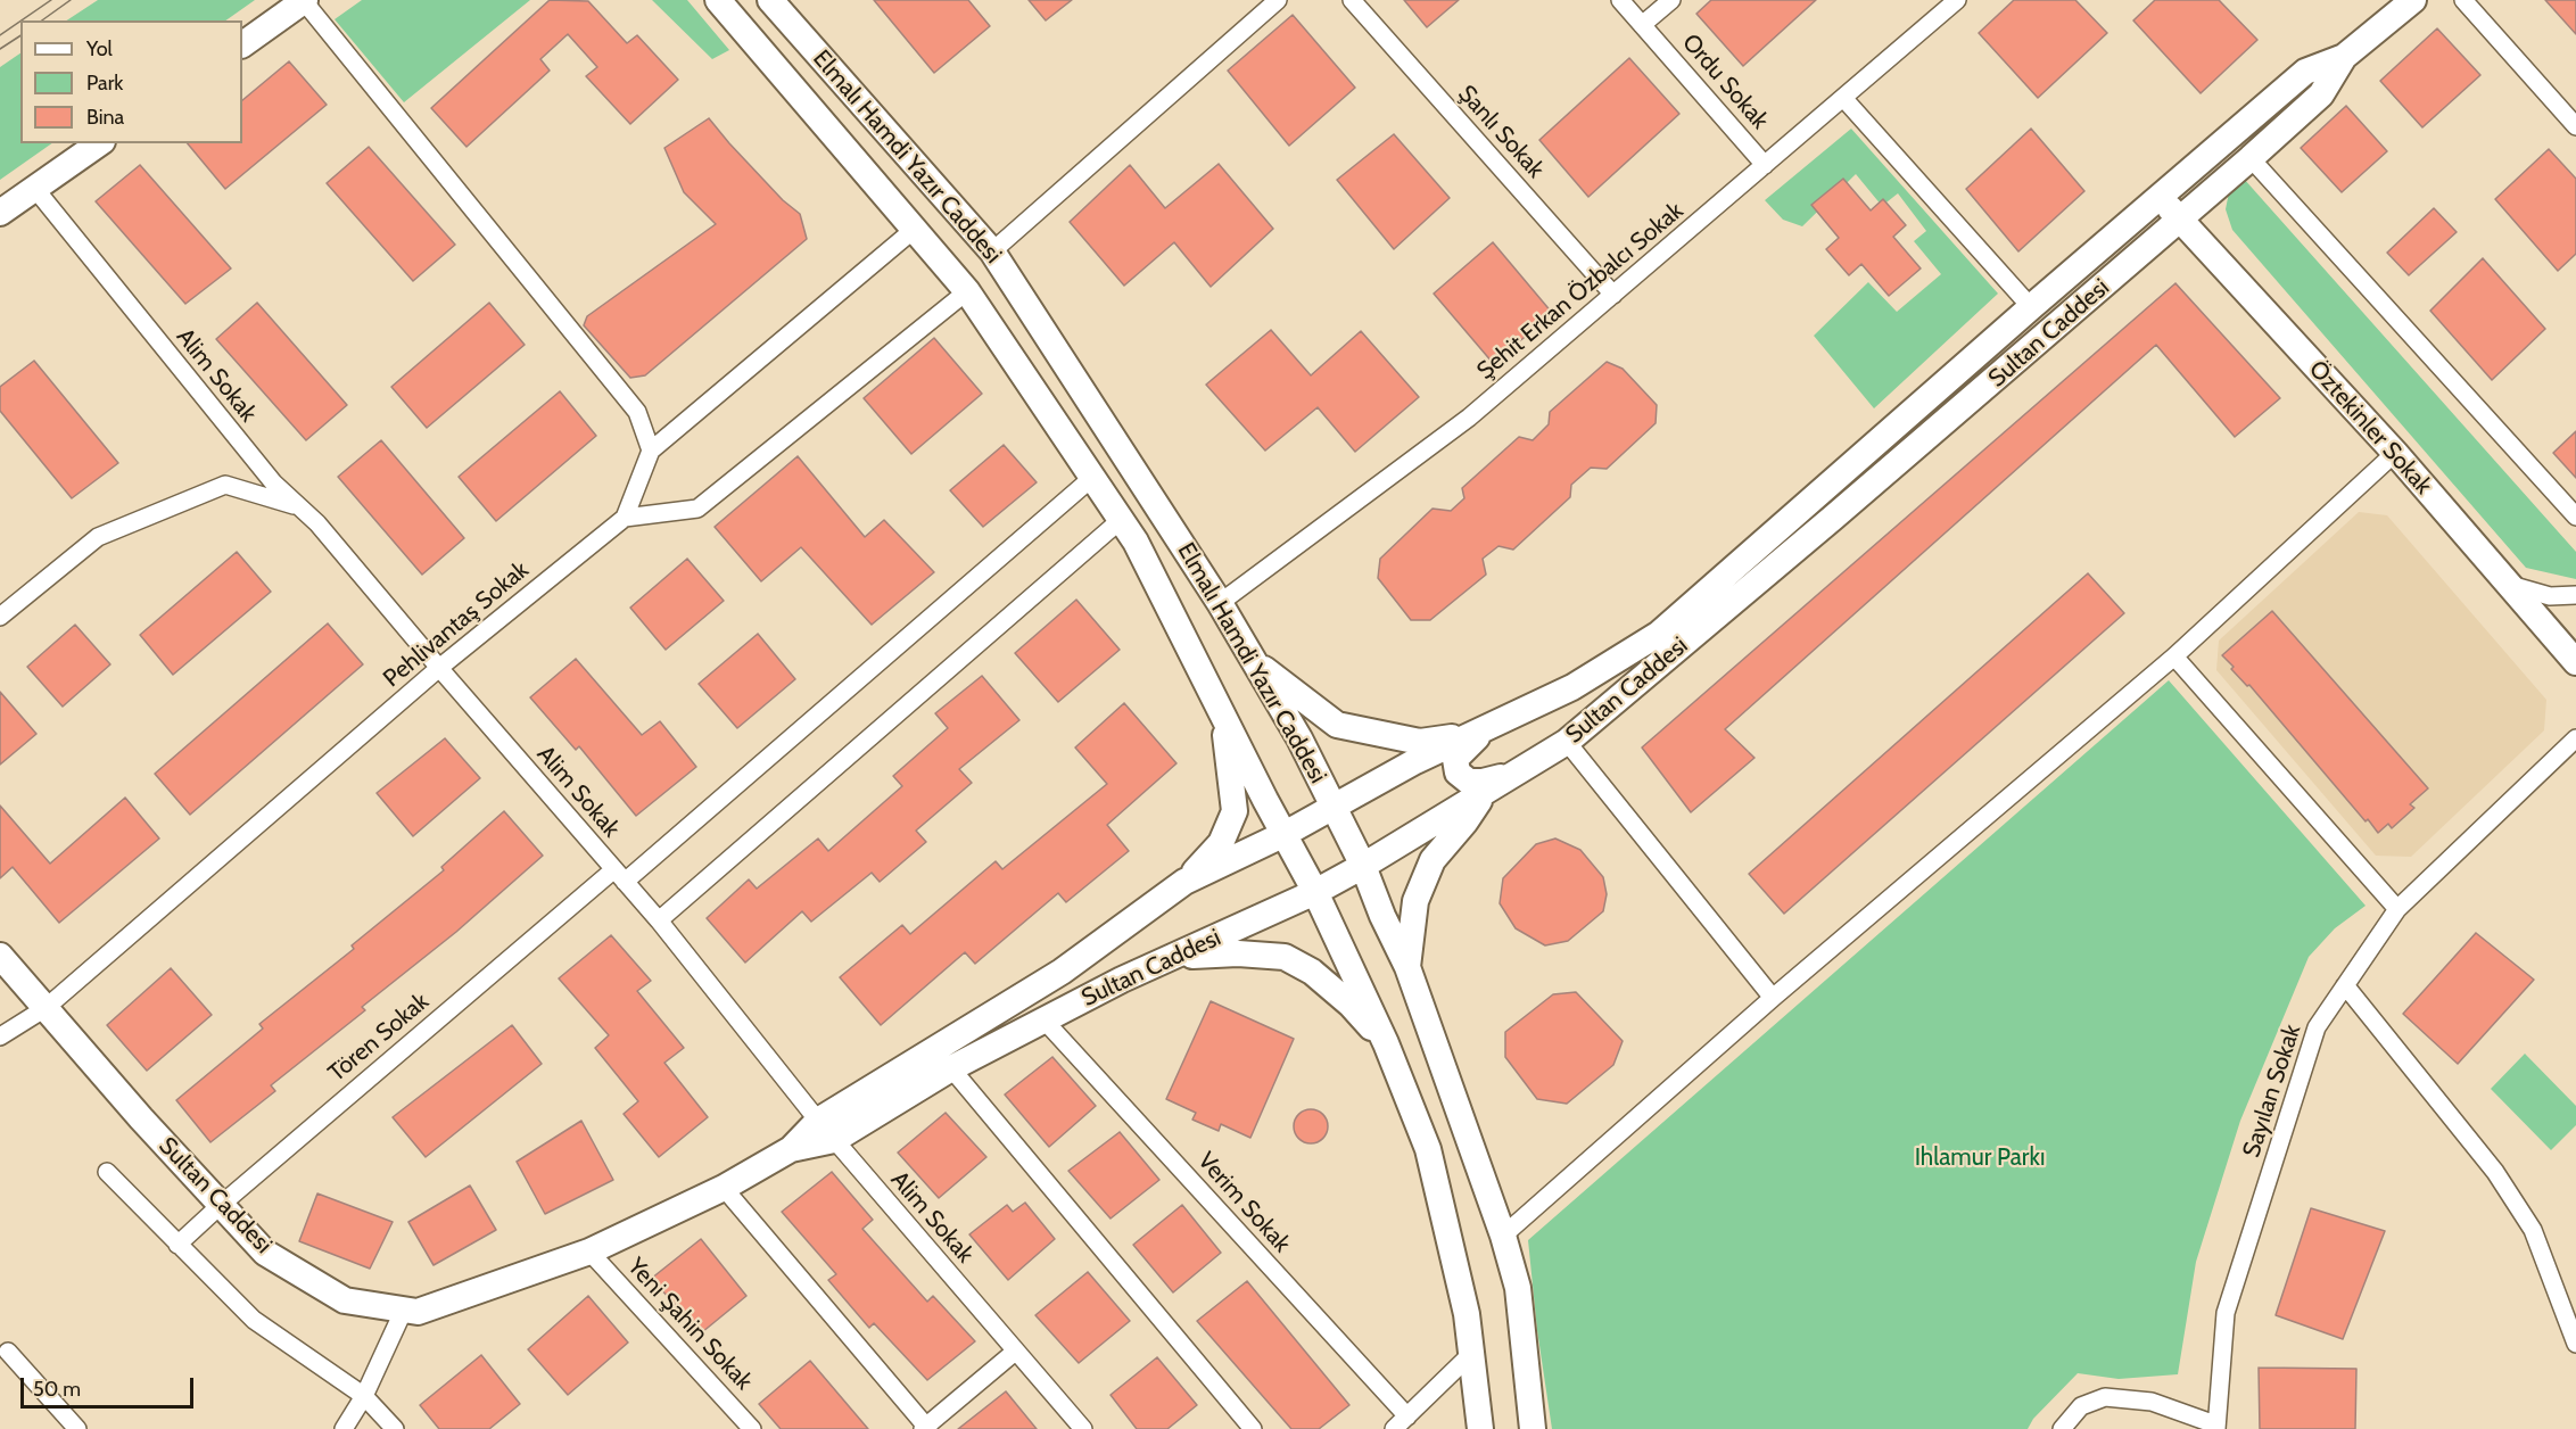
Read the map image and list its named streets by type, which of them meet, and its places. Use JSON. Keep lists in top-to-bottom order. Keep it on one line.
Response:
{"streets":{"street":["Ordu Sokak","Şanlı Sokak","Elmalı Hamdi Yazır Caddesi","Şehit Erkan Özbalcı Sokak","Sultan Caddesi","Alim Sokak","Öztekinler Sokak","Pehlivantaş Sokak","Tören Sokak","Sayılan Sokak","Verim Sokak","Yeni Şahin Sokak"]},"crossings":[["Ordu Sokak","Şehit Erkan Özbalcı Sokak"],["Şanlı Sokak","Şehit Erkan Özbalcı Sokak"],["Elmalı Hamdi Yazır Caddesi","Şehit Erkan Özbalcı Sokak"],["Elmalı Hamdi Yazır Caddesi","Sultan Caddesi"],["Elmalı Hamdi Yazır Caddesi","Pehlivantaş Sokak"],["Elmalı Hamdi Yazır Caddesi","Tören Sokak"],["Sultan Caddesi","Alim Sokak"],["Sultan Caddesi","Öztekinler Sokak"],["Sultan Caddesi","Pehlivantaş Sokak"],["Sultan Caddesi","Tören Sokak"],["Sultan Caddesi","Verim Sokak"],["Sultan Caddesi","Yeni Şahin Sokak"],["Alim Sokak","Pehlivantaş Sokak"],["Alim Sokak","Tören Sokak"]],"parks":["Ihlamur Parkı"],"legend":["Yol","Park","Bina"],"scale_bar":"50 m"}
